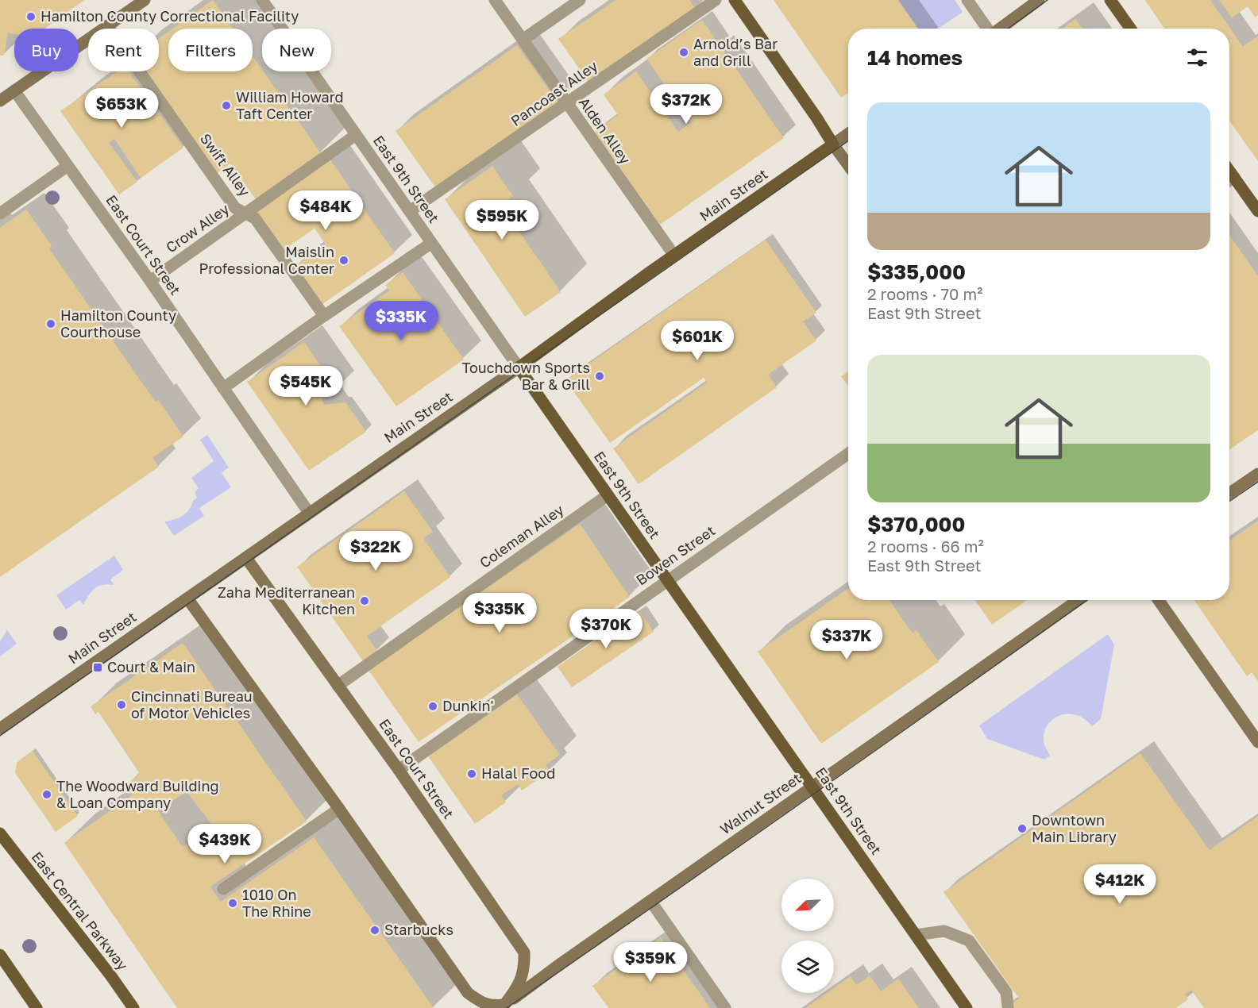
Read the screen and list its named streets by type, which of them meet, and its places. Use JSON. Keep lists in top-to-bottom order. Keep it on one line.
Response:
{"streets":{"main road":["East 9th Street","Main Street","East Central Parkway"],"street":["Pancoast Alley","Alden Alley","Swift Alley","Crow Alley","East Court Street","Coleman Alley","Bowen Street","Walnut Street"]},"crossings":[["Pancoast Alley","Alden Alley"],["Pancoast Alley","East 9th Street"],["Alden Alley","Main Street"],["Swift Alley","Crow Alley"],["East 9th Street","Main Street"],["East 9th Street","Crow Alley"],["East 9th Street","Coleman Alley"],["East 9th Street","Bowen Street"],["East 9th Street","Walnut Street"],["Main Street","East Court Street"],["Crow Alley","East Court Street"],["East Court Street","Coleman Alley"],["East Court Street","Bowen Street"],["East Court Street","Walnut Street"]],"places":{"other":["Hamilton County Correctional Facility","Arnold’s Bar and Grill","William Howard Taft Center","Maislin Professional Center","Hamilton County Courthouse","Touchdown Sports Bar & Grill","Zaha Mediterranean Kitchen","Cincinnati Bureau of Motor Vehicles","Dunkin'","Halal Food","The Woodward Building & Loan Company","Downtown Main Library","1010 On The Rhine","Starbucks"],"transit":["Court & Main"]},"north":"bottom left","page":{"chip":["Buy","Rent","Filters","New"],"heading":"14 homes","price":["$372K","$653K","$484K","$595K","$335K","$601K","$545K","$322K","$335K","$370K","$337K","$439K","$412K","$359K"],"list":[{"name":"$335,000","note":"2 rooms · 70 m² · East 9th Street"},{"name":"$370,000","note":"2 rooms · 66 m² · East 9th Street"}]}}
